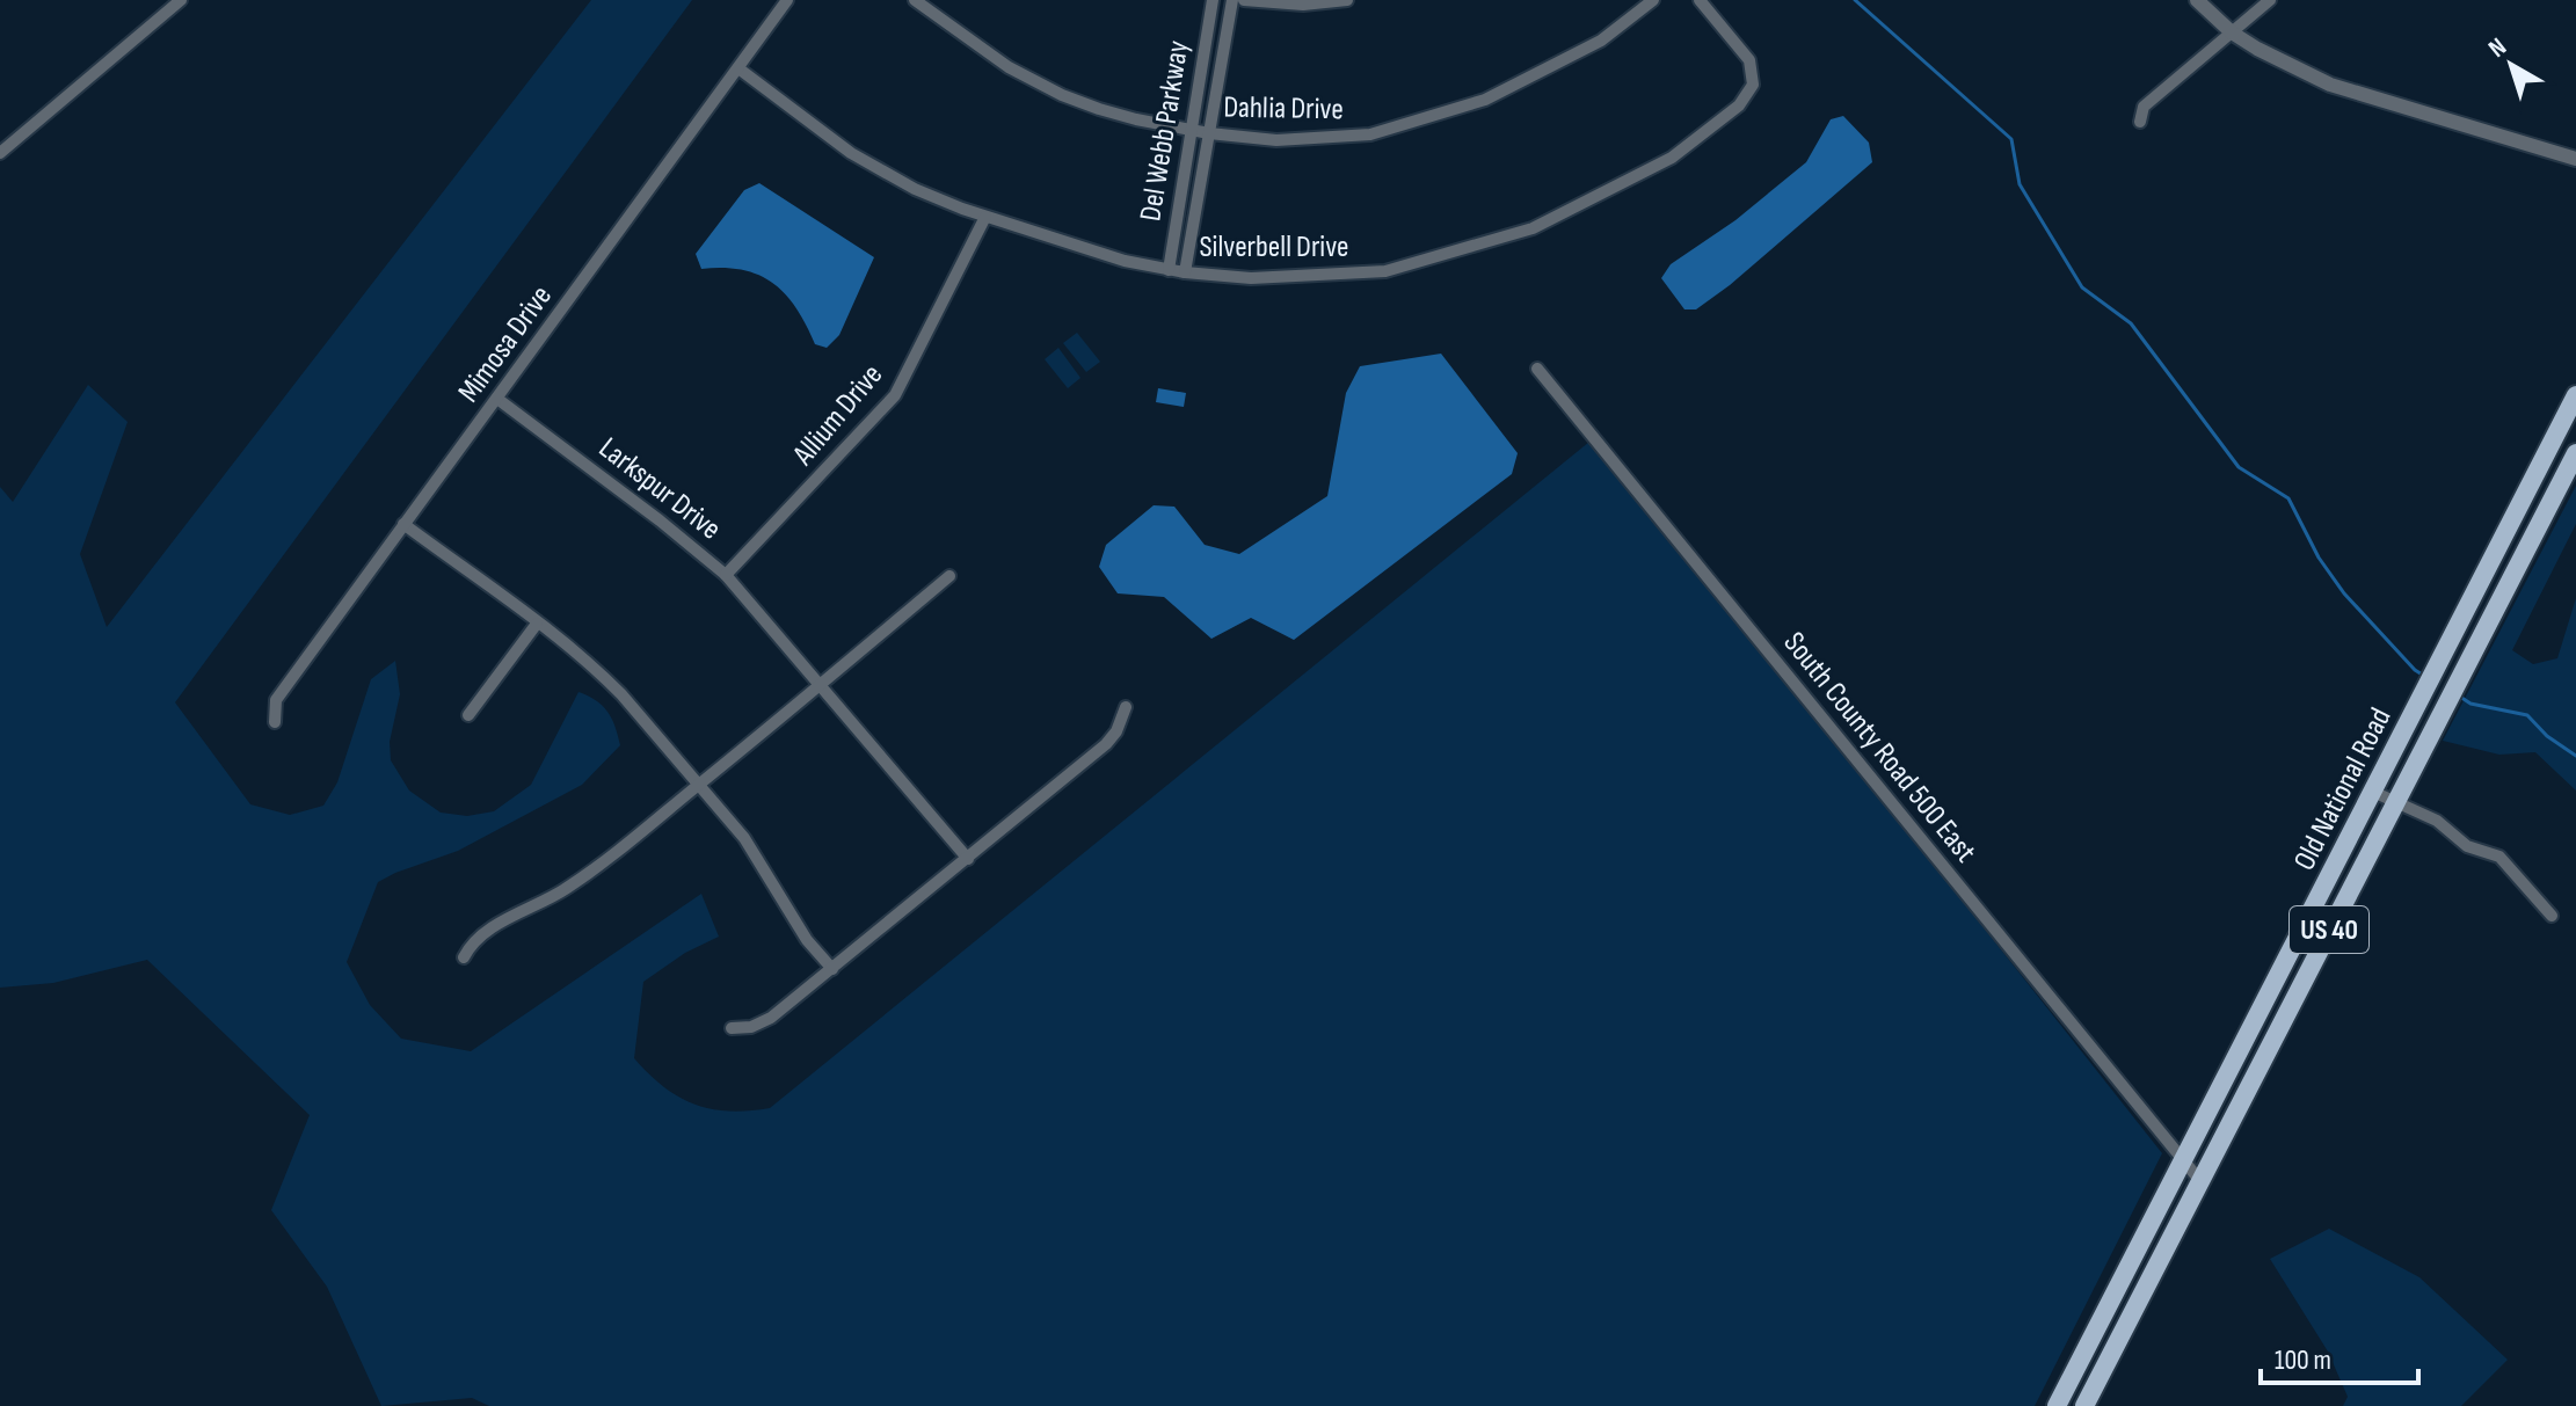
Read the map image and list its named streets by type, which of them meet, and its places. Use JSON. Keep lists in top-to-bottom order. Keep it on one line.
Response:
{"streets":{"main road":["Old National Road","US 40"],"street":["Dahlia Drive","Del Webb Parkway","Silverbell Drive","Mimosa Drive","Allium Drive","Larkspur Drive","South County Road 500 East"]},"crossings":[["Dahlia Drive","Del Webb Parkway"],["Del Webb Parkway","Silverbell Drive"],["Silverbell Drive","Mimosa Drive"],["Silverbell Drive","Allium Drive"],["Mimosa Drive","Larkspur Drive"],["Allium Drive","Larkspur Drive"],["South County Road 500 East","Old National Road"]],"scale_bar":"100 m","north":"top left"}
